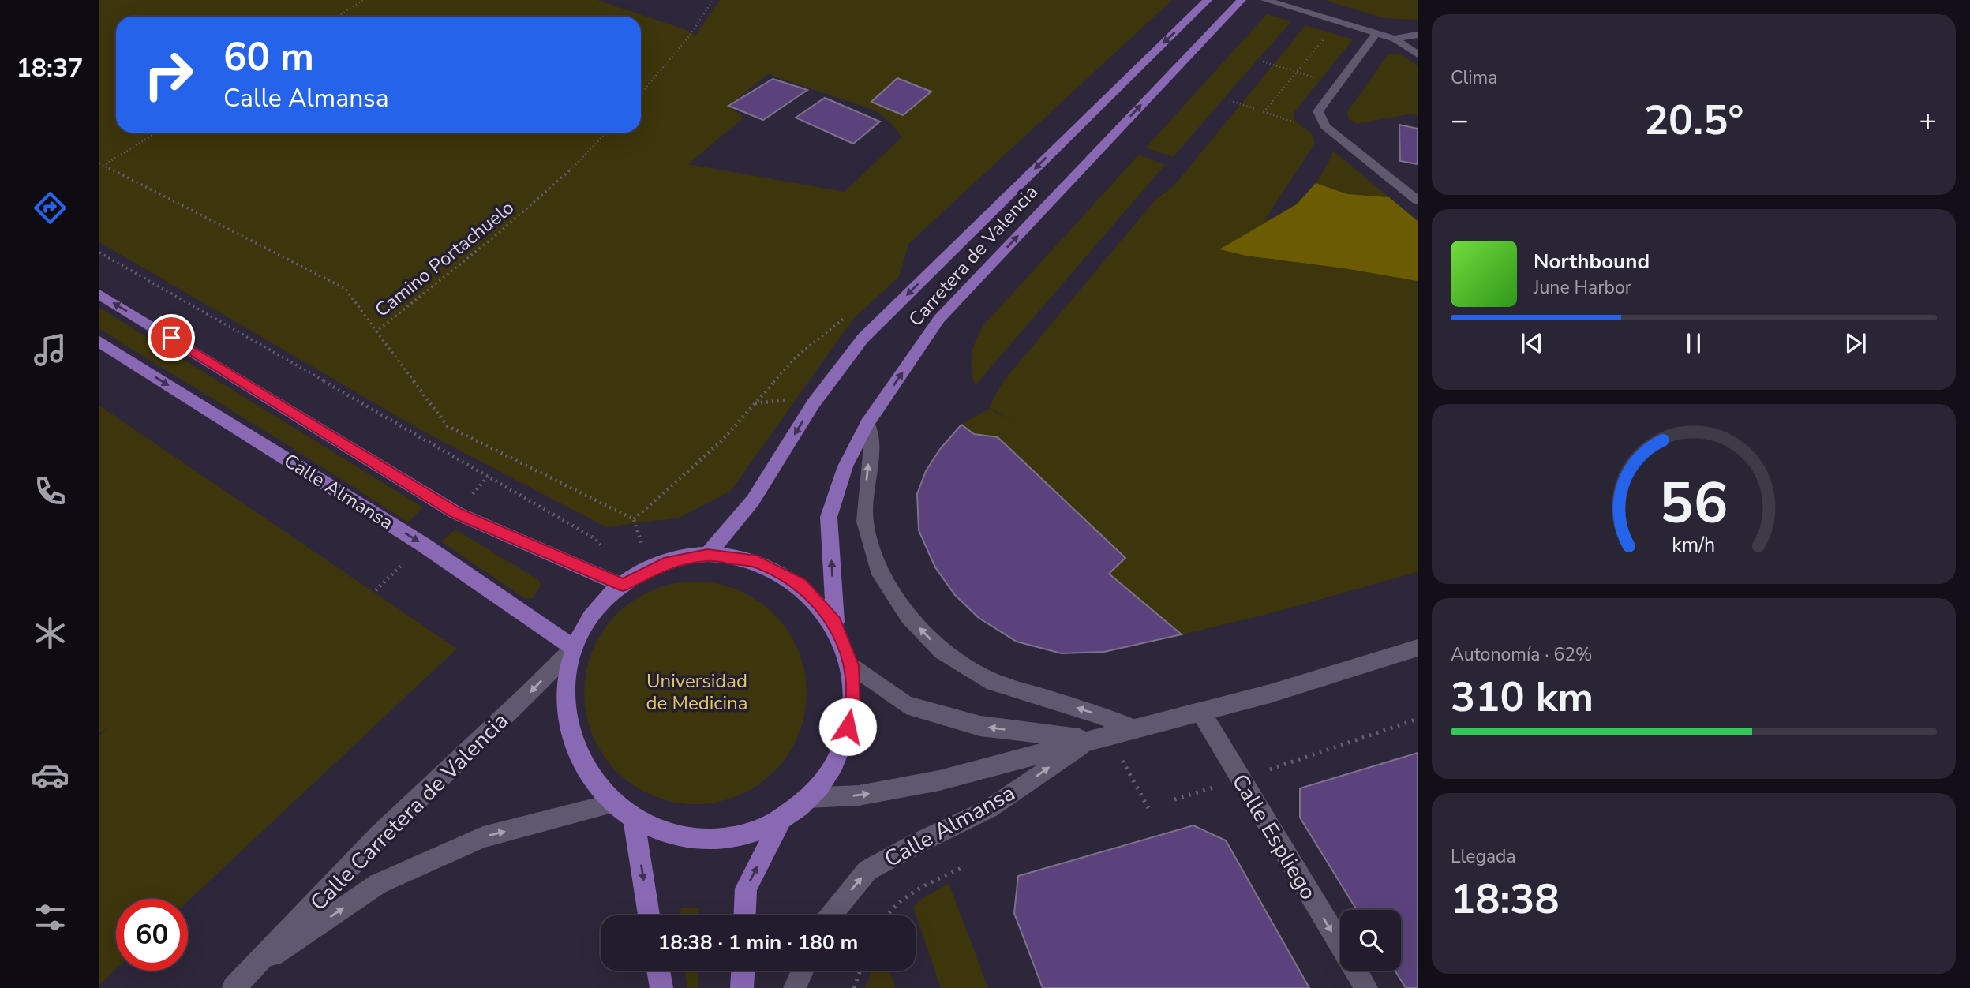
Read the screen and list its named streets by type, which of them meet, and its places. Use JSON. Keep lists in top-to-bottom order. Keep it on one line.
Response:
{"streets":{"main road":["Carretera de Valencia","Calle Almansa"],"street":["Calle Carretera de Valencia","Calle Espliego"],"path":["Camino Portachuelo"]},"crossings":[["Calle Almansa","Calle Carretera de Valencia"]],"one_way":["Calle Espliego"],"parks":["Universidad de Medicina"],"page":{"tabs":"18:37","tile":["Clima",["Autonomía · 62%","310 km"],["Llegada","18:38"]],"turn":["60 m","Calle Almansa"],"heat":["−","20.5°","+"],"song":["Northbound","June Harbor"],"limit":"60","trip":"18:38 · 1 min · 180 m","gauge":["56","km/h"]}}
